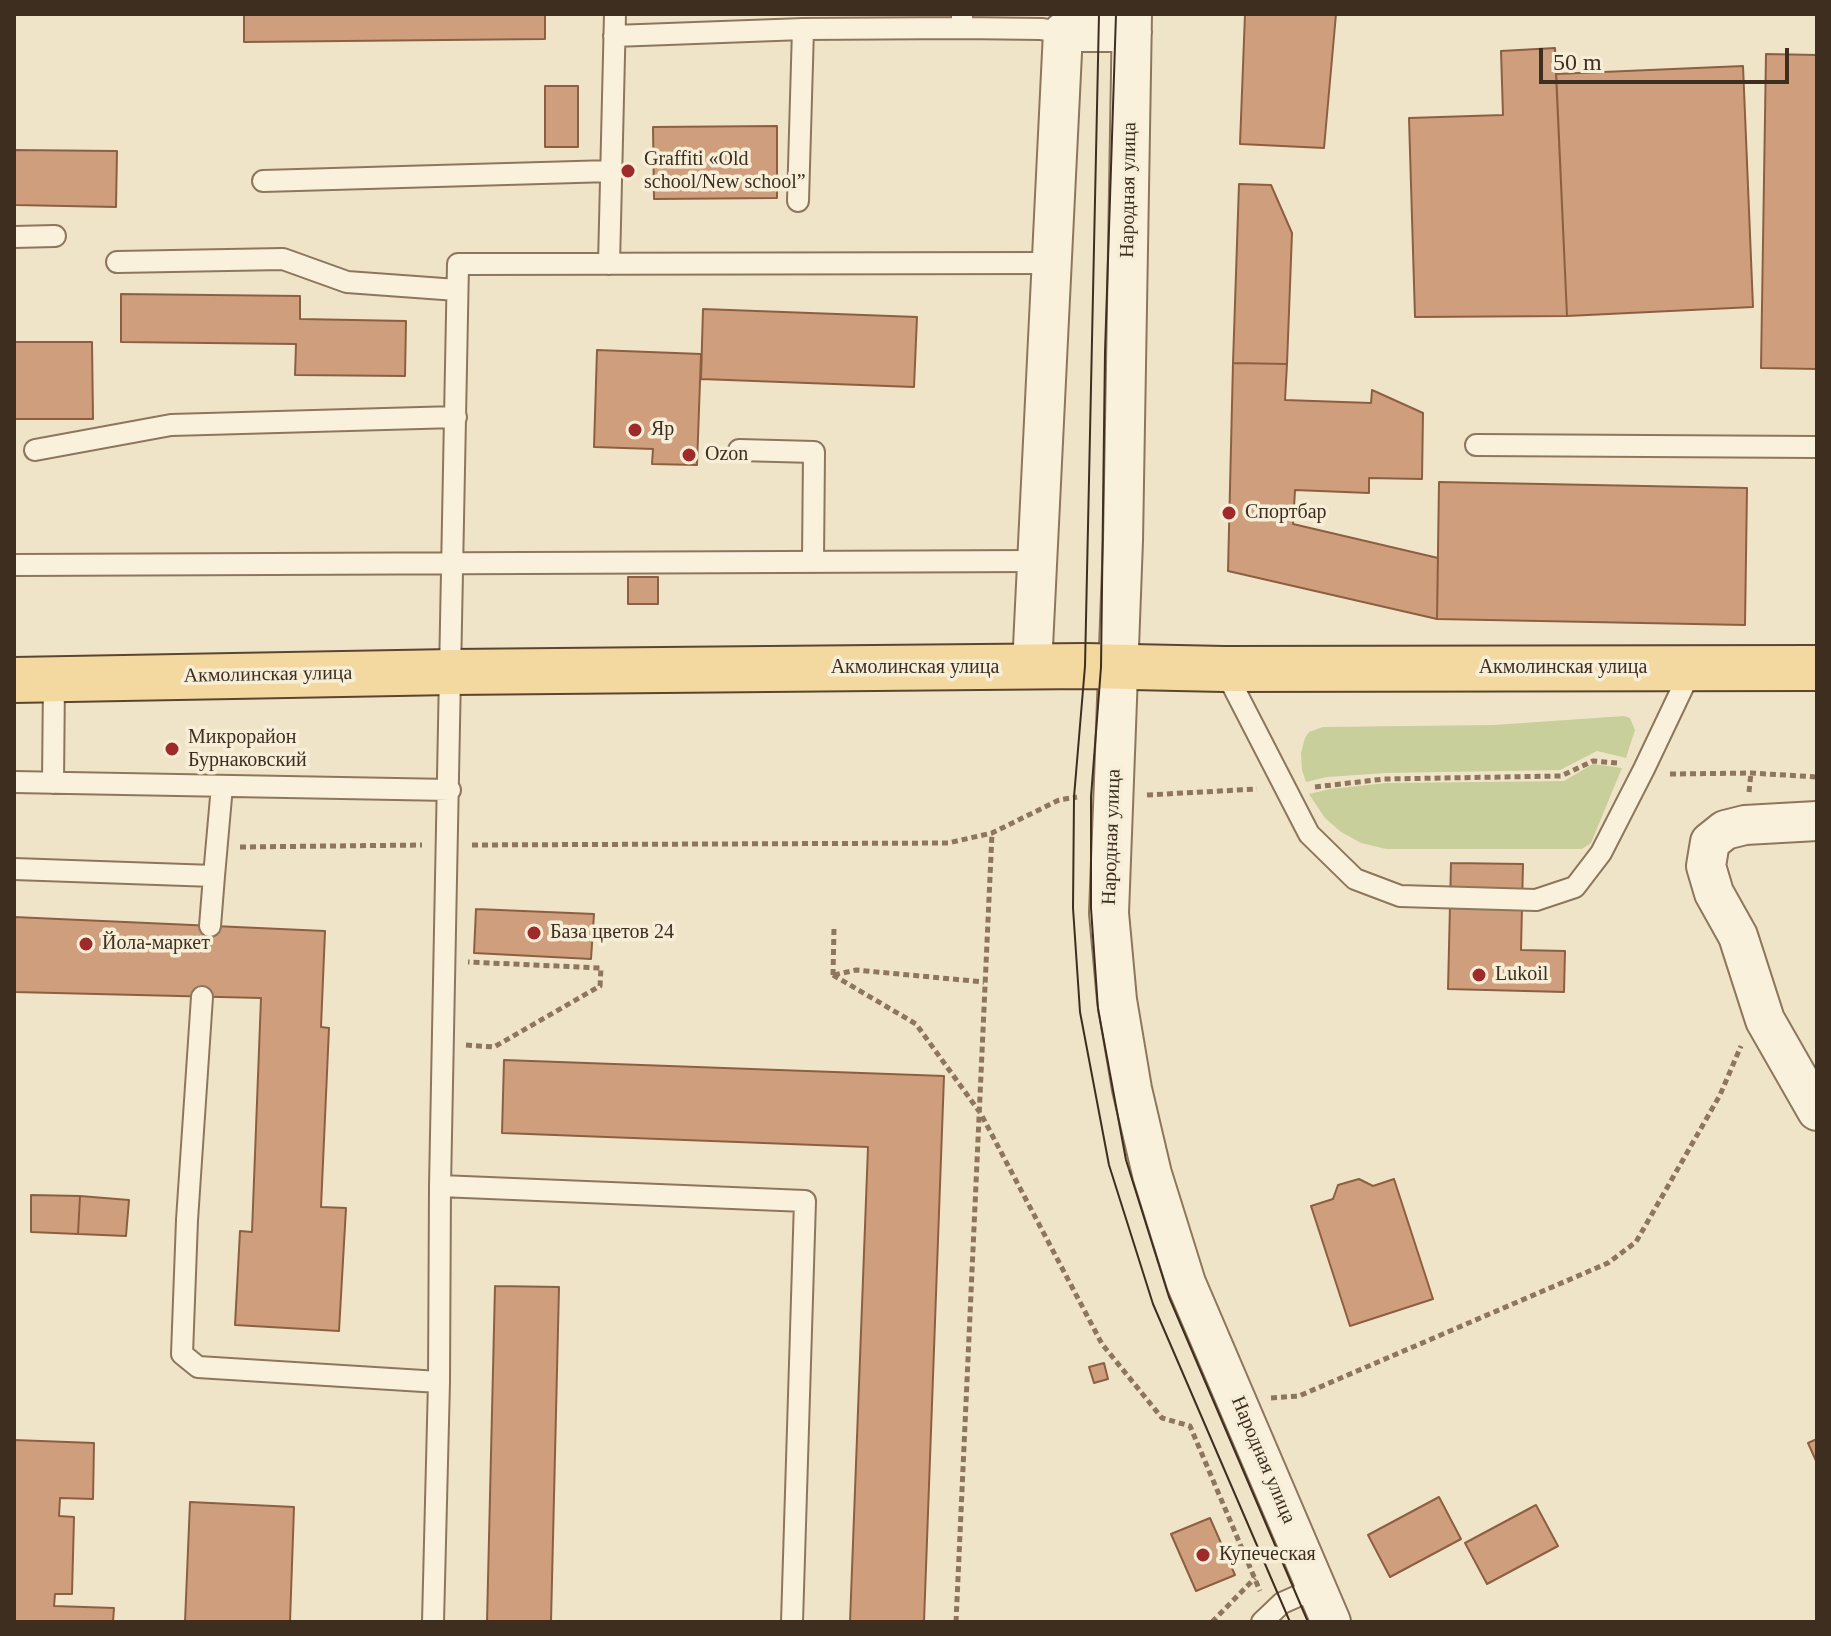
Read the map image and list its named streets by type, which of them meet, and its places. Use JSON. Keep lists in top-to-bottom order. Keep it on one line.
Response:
{"streets":{"main road":["Акмолинская улица"],"street":["Народная улица"]},"crossings":[["Народная улица","Акмолинская улица"]],"places":["Graffiti «Old school/New school”","Яр","Ozon","Спортбар","Микрорайон Бурнаковский","База цветов 24","Йола-маркет","Lukoil","Купеческая"],"scale_bar":"50 m"}
